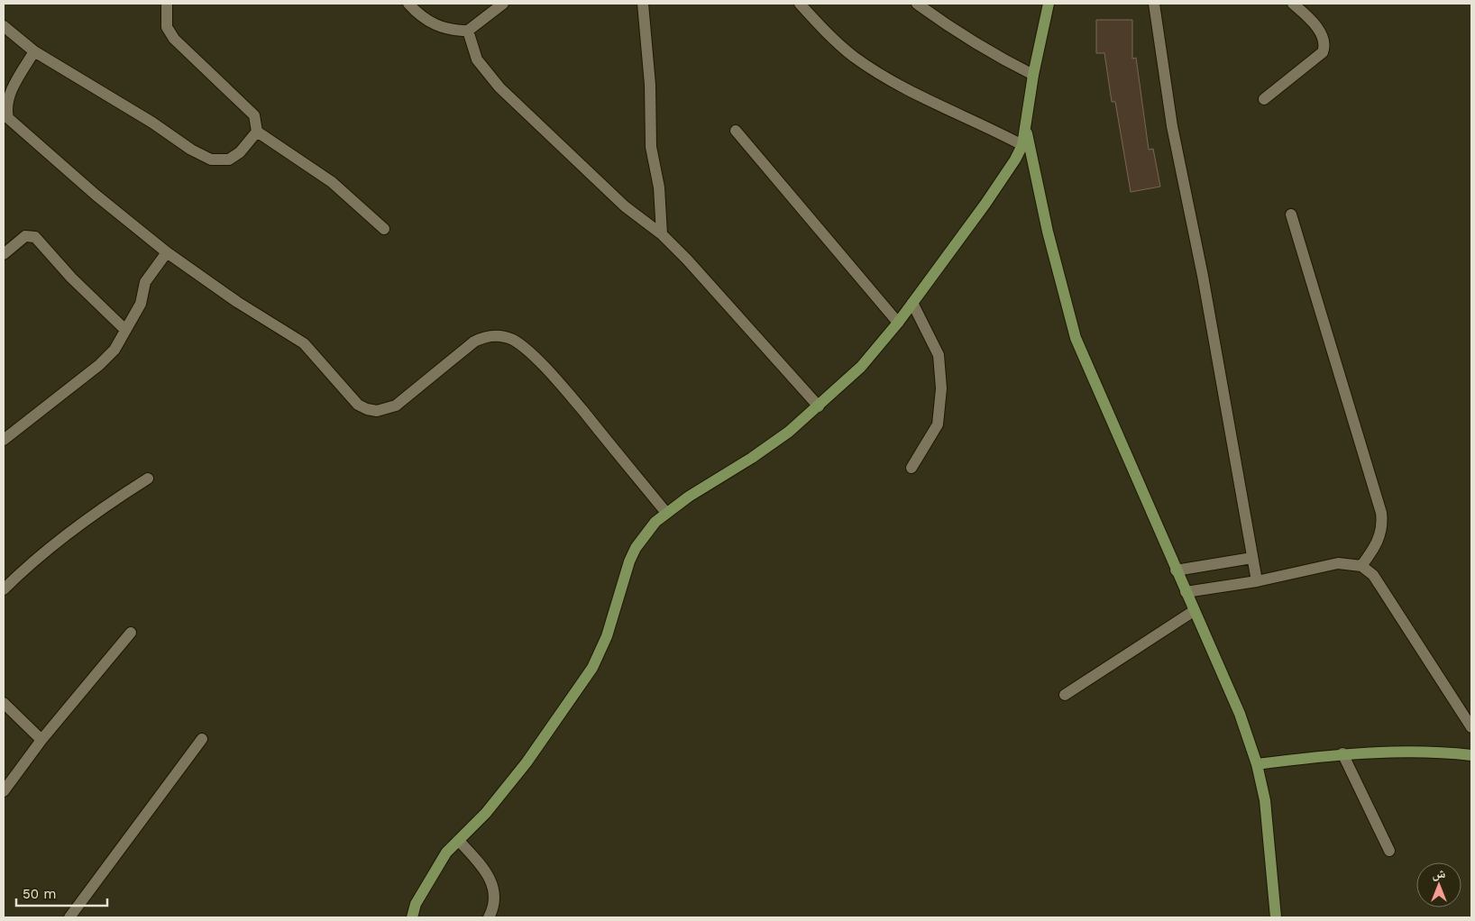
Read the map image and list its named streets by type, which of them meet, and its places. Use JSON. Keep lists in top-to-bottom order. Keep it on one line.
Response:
{"scale_bar":"50 m","north":"top"}
